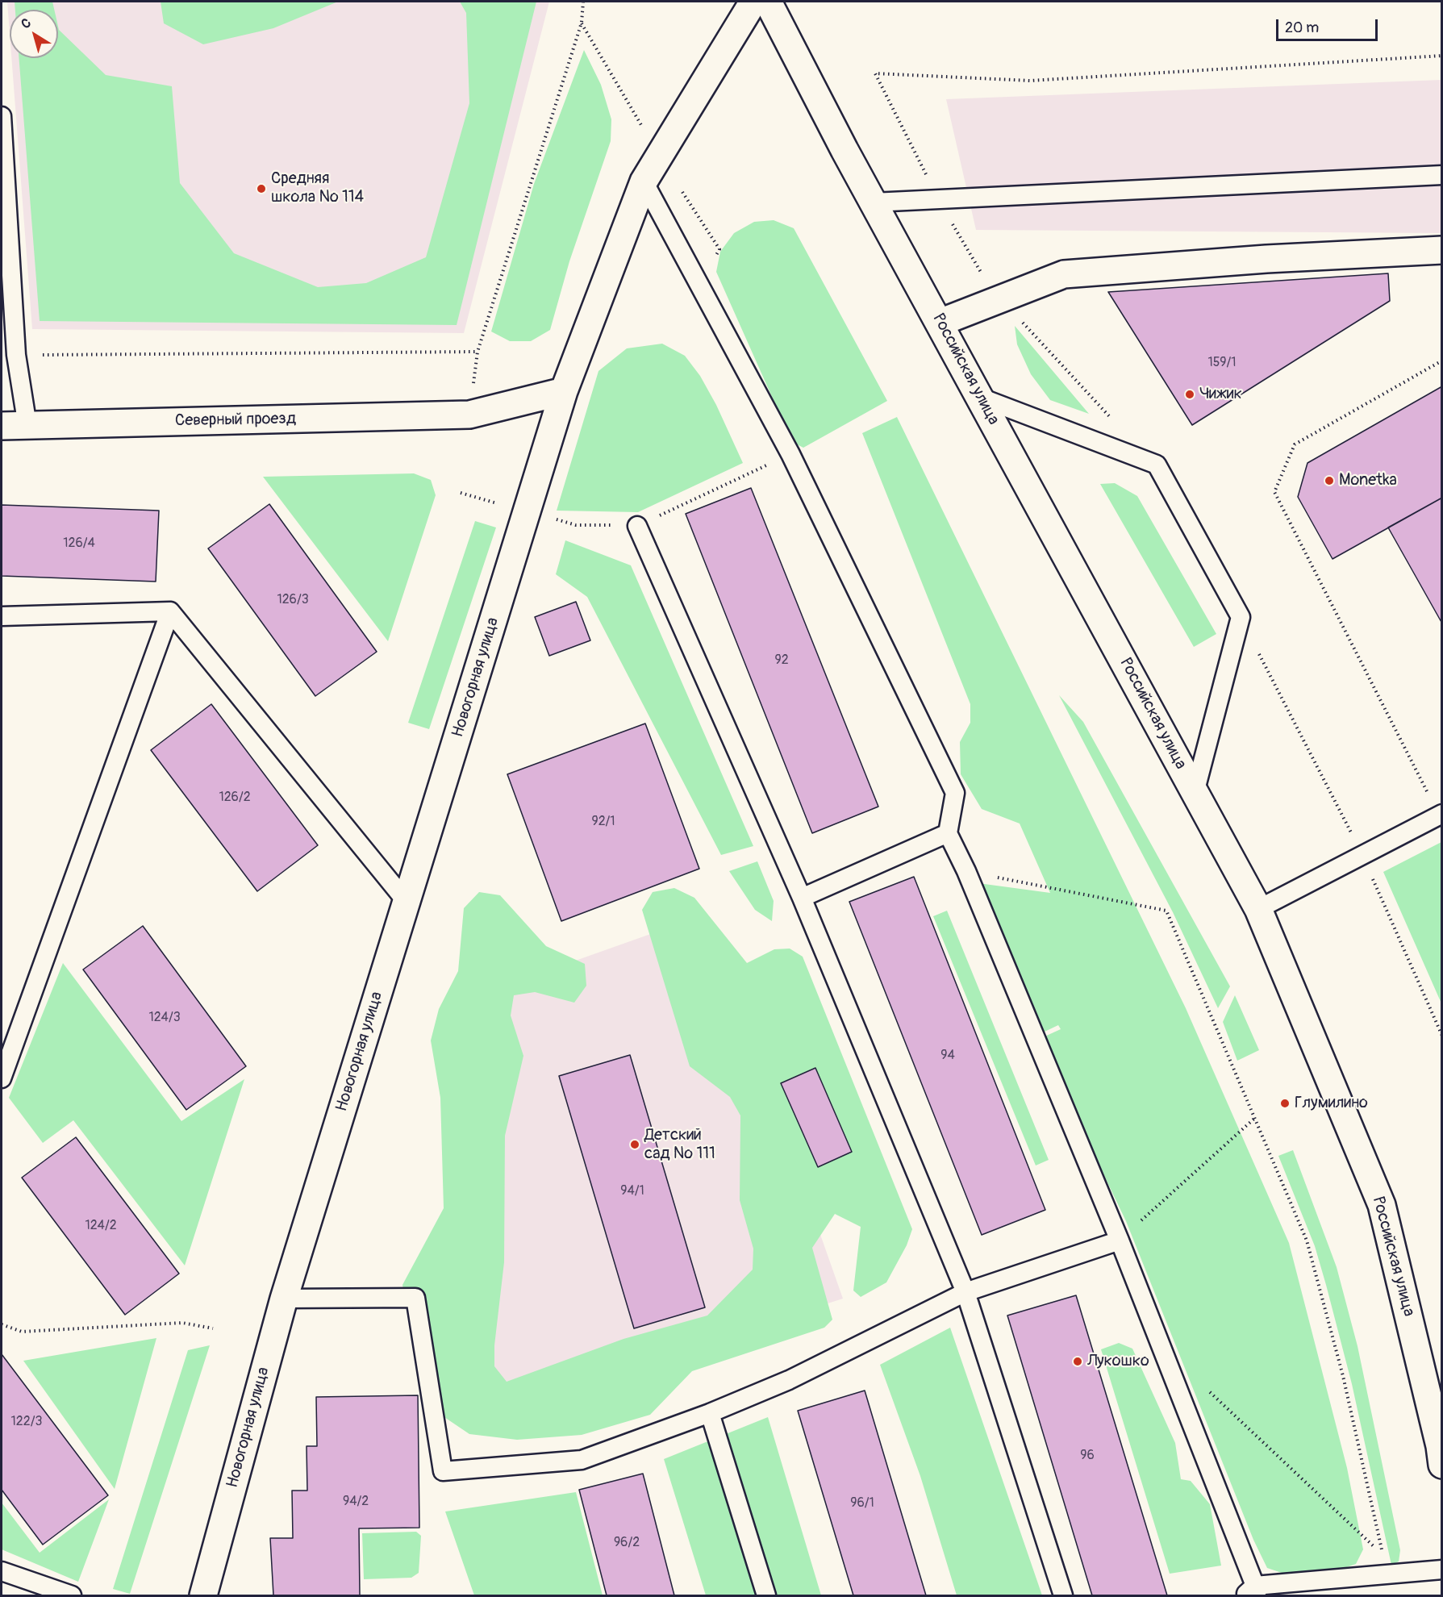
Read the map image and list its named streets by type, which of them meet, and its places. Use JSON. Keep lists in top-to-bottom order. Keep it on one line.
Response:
{"streets":{"street":["Российская улица","Северный проезд","Новогорная улица"]},"crossings":[["Северный проезд","Новогорная улица"]],"places":["Средняя школа № 114","Чижик","Monetka","Глумилино","Детский сад № 111","Лукошко"],"house_numbers":["159/1","126/4","126/3","92","126/2","92/1","124/3","94","94/1","124/2","122/3","96","94/2","96/1","96/2"],"scale_bar":"20 m","north":"top left"}
